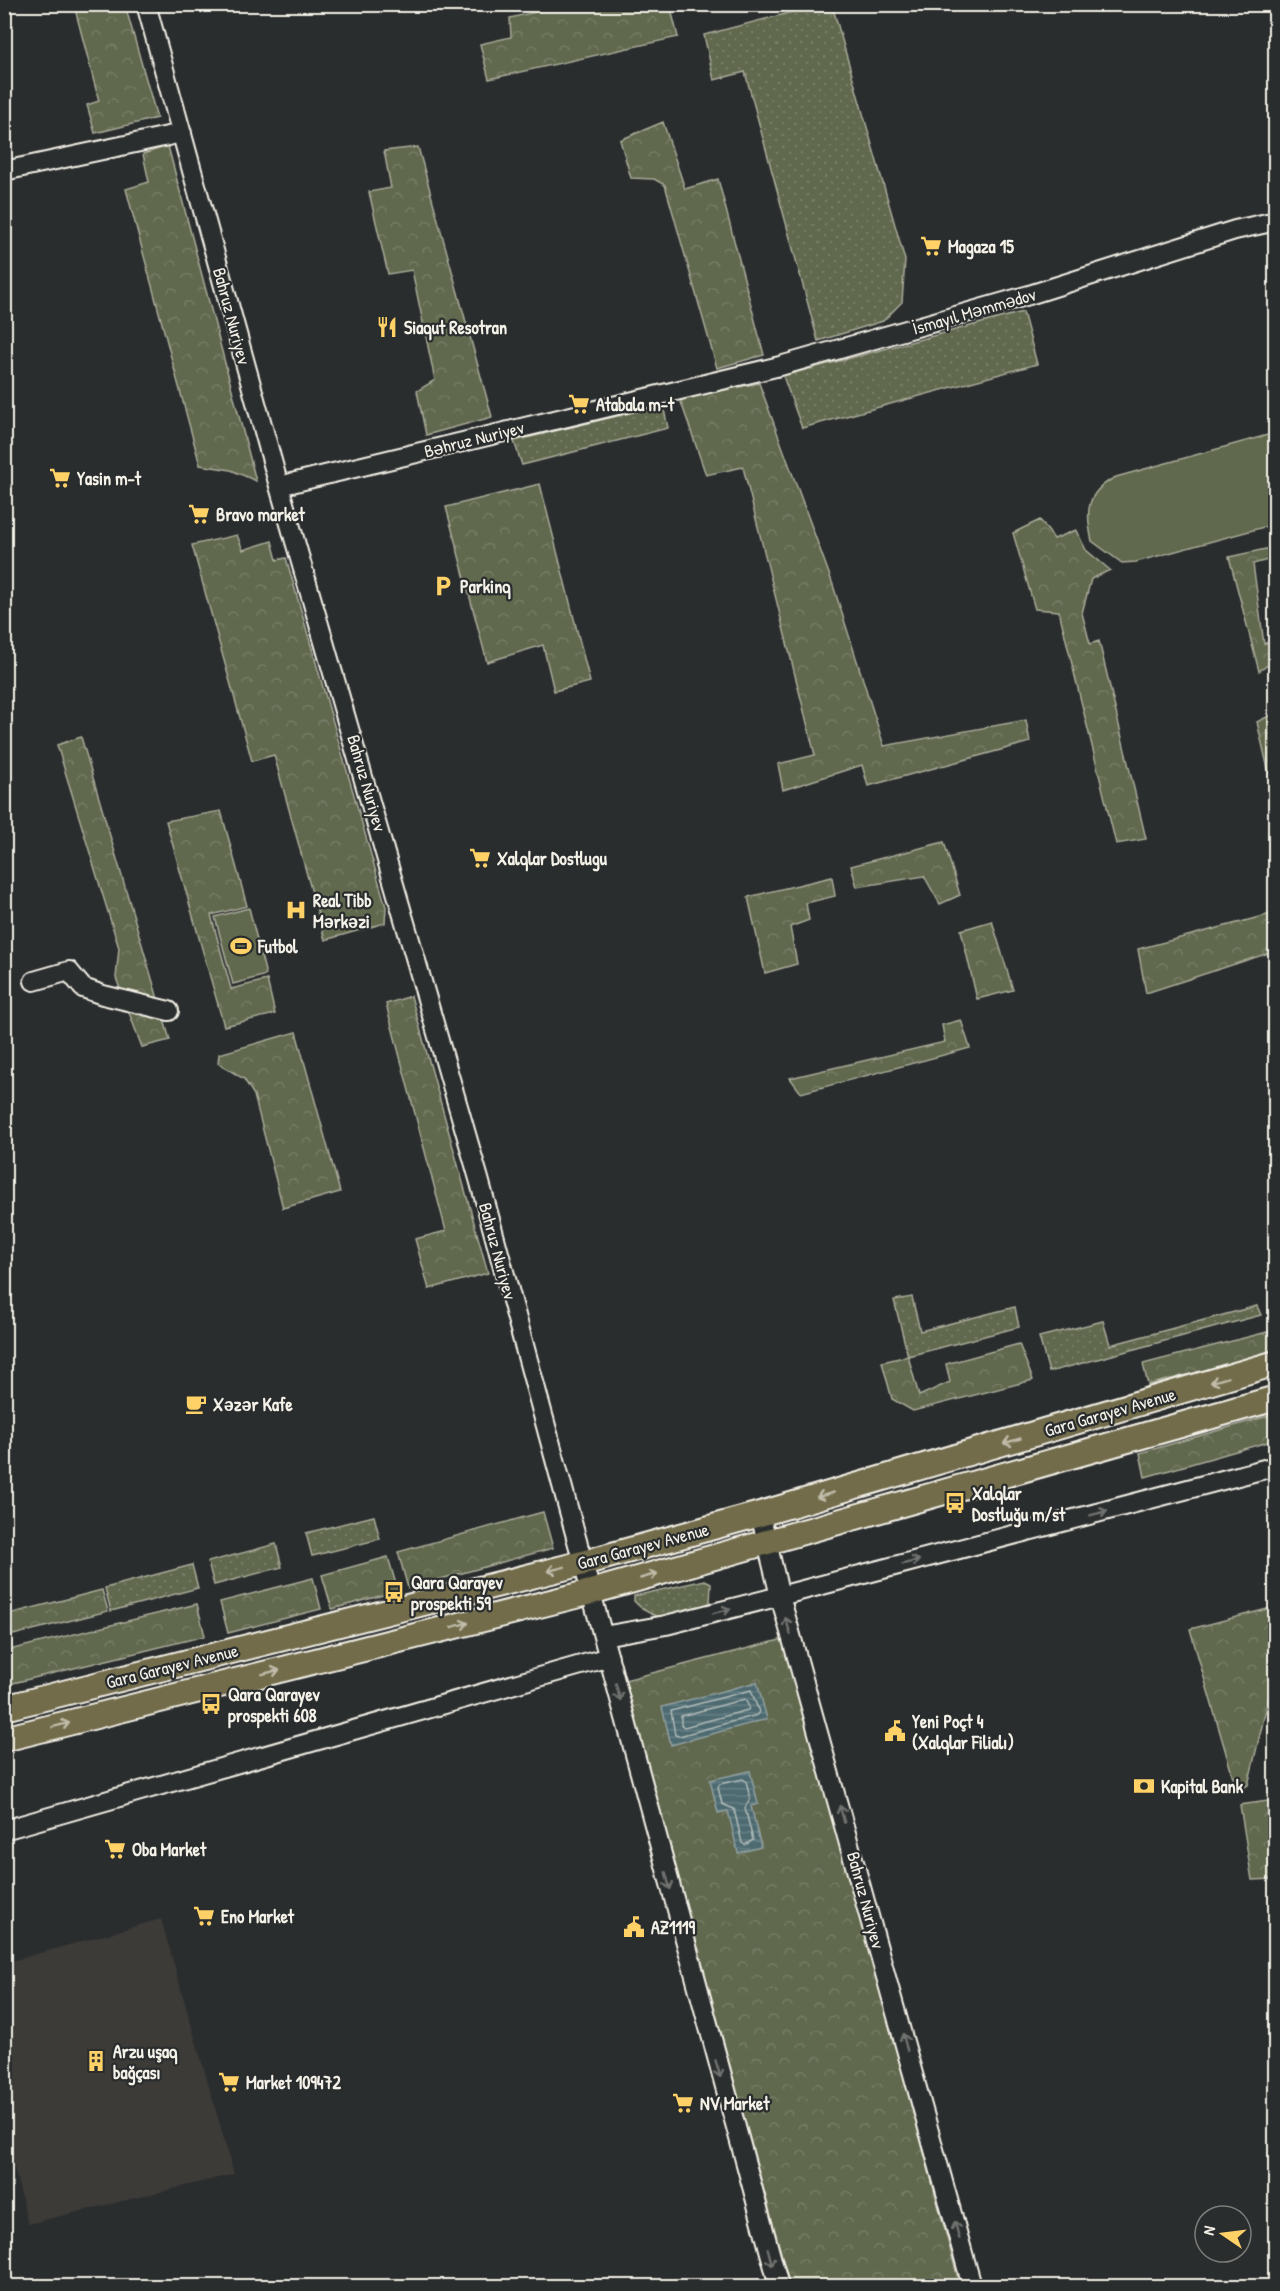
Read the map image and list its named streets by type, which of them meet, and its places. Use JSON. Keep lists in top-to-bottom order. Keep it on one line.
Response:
{"streets":{"main road":["Gara Garayev Avenue"],"street":["İsmayıl Məmmədov","Bahruz Nuriyev","Bəhruz Nuriyev"]},"crossings":[["İsmayıl Məmmədov","Bəhruz Nuriyev"],["Bahruz Nuriyev","Bəhruz Nuriyev"],["Bahruz Nuriyev","Gara Garayev Avenue"]],"places":{"supermarket":["Magaza 15","Atabala m-t","Yasin m-t","Bravo market","Xalqlar Dostlugu","Oba Market","Eno Market","Market 109472","NV Market"],"restaurant":["Siaqut Resotran"],"parking":["Parkinq"],"hospital":["Real Tibb Mərkəzi"],"sports":["Futbol"],"cafe":["Xəzər Kafe"],"bus stop":["Xalqlar Dostluğu m/st","Qara Qarayev prospekti 59","Qara Qarayev prospekti 608"],"public building":["Yeni Poçt 4 (Xalqlar Filialı)","AZ1119"],"bank":["Kapital Bank"],"building":["Arzu uşaq bağçası"]},"north":"left"}
